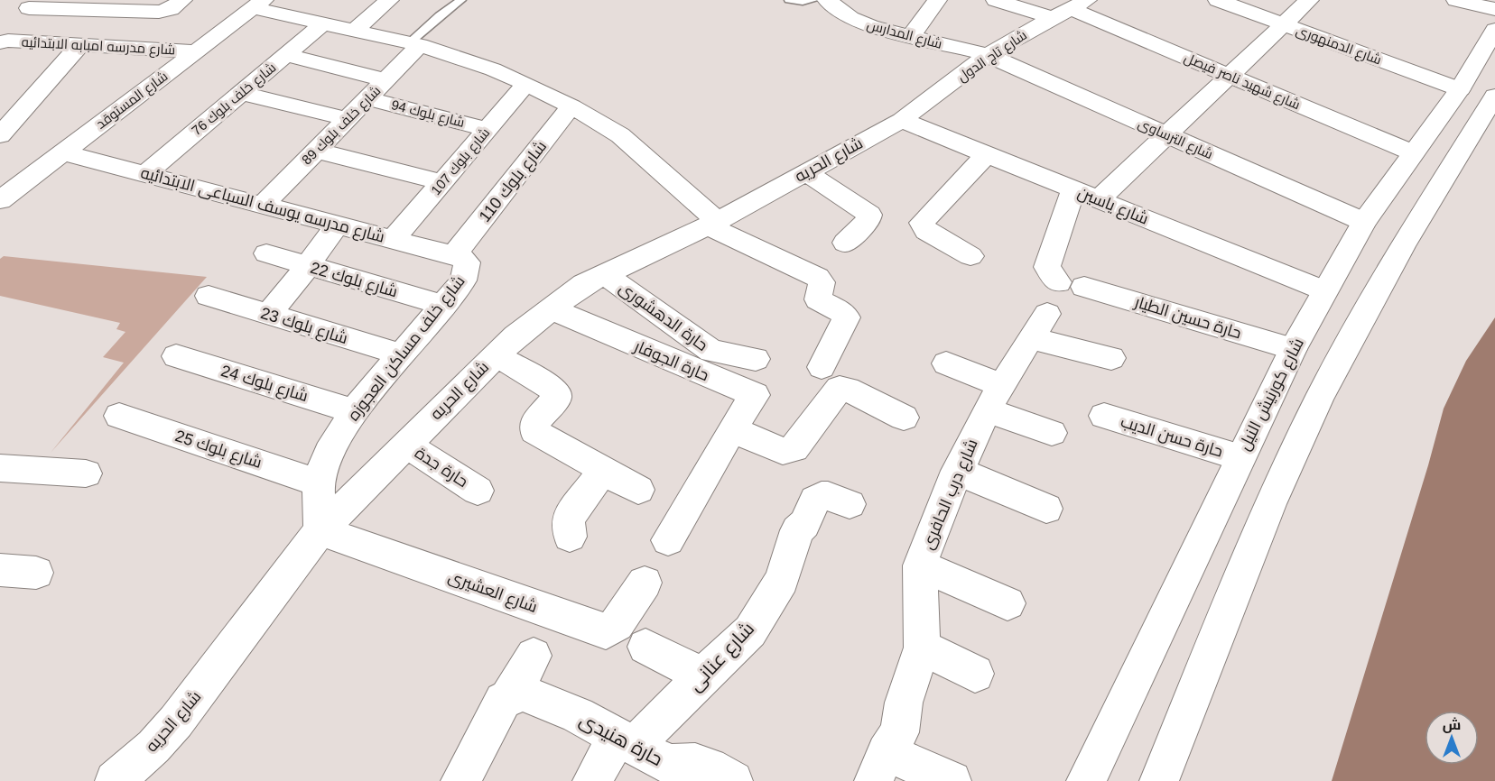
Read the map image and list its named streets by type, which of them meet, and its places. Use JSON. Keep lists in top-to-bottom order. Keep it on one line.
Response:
{"streets":{"street":["شارع المدارس","شارع الدمنهورى","شارع مدرسه امبابه الابتدائيه","شارع تاج الدول","شارع شهيد ناصر فيصل","شارع خلف بلوك 76","شارع المستوقد","شارع بلوك 94","شارع خلف بلوك 89","شارع الترساوى","شارع الحريه","شارع بلوك 107","شارع بلوك 110","شارع مدرسه يوسف السباعى الابتدائيه","شارع ياسين","شارع بلوك 22","حارة الدهشورى","حارة حسين الطيار","شارع بلوك 23","شارع خلف مساكن العجوزه","حارة الجوفار","شارع بلوك 24","شارع كورنيش النيل","حارة حسن الديب","شارع بلوك 25","حارة جدة","شارع درب الحافرى","شارع العشيرى","شارع عنانى","حارة هنيدى"]},"crossings":[["شارع المدارس","شارع تاج الدول"],["شارع المدارس","شارع الترساوى"],["شارع الدمنهورى","شارع كورنيش النيل"],["شارع مدرسه امبابه الابتدائيه","شارع المستوقد"],["شارع تاج الدول","شارع شهيد ناصر فيصل"],["شارع تاج الدول","شارع الترساوى"],["شارع تاج الدول","شارع الحريه"],["شارع تاج الدول","شارع ياسين"],["شارع شهيد ناصر فيصل","شارع كورنيش النيل"],["شارع خلف بلوك 76","شارع مدرسه يوسف السباعى الابتدائيه"],["شارع المستوقد","شارع مدرسه يوسف السباعى الابتدائيه"],["شارع بلوك 94","شارع خلف بلوك 89"],["شارع بلوك 94","شارع بلوك 107"],["شارع خلف بلوك 89","شارع مدرسه يوسف السباعى الابتدائيه"],["شارع الترساوى","شارع كورنيش النيل"],["شارع الحريه","شارع ياسين"],["شارع الحريه","حارة الدهشورى"],["شارع الحريه","شارع خلف مساكن العجوزه"],["شارع الحريه","حارة الجوفار"],["شارع الحريه","حارة جدة"],["شارع الحريه","شارع العشيرى"],["شارع بلوك 107","شارع مدرسه يوسف السباعى الابتدائيه"],["شارع بلوك 110","شارع مدرسه يوسف السباعى الابتدائيه"],["شارع بلوك 110","شارع خلف مساكن العجوزه"],["شارع مدرسه يوسف السباعى الابتدائيه","شارع خلف مساكن العجوزه"],["شارع ياسين","حارة حسين الطيار"],["شارع ياسين","شارع كورنيش النيل"],["شارع بلوك 22","شارع خلف مساكن العجوزه"],["حارة حسين الطيار","شارع كورنيش النيل"],["شارع بلوك 23","شارع خلف مساكن العجوزه"],["شارع خلف مساكن العجوزه","شارع بلوك 24"],["شارع خلف مساكن العجوزه","شارع بلوك 25"],["شارع خلف مساكن العجوزه","شارع العشيرى"],["شارع كورنيش النيل","حارة حسن الديب"],["شارع عنانى","حارة هنيدى"]],"north":"top"}
